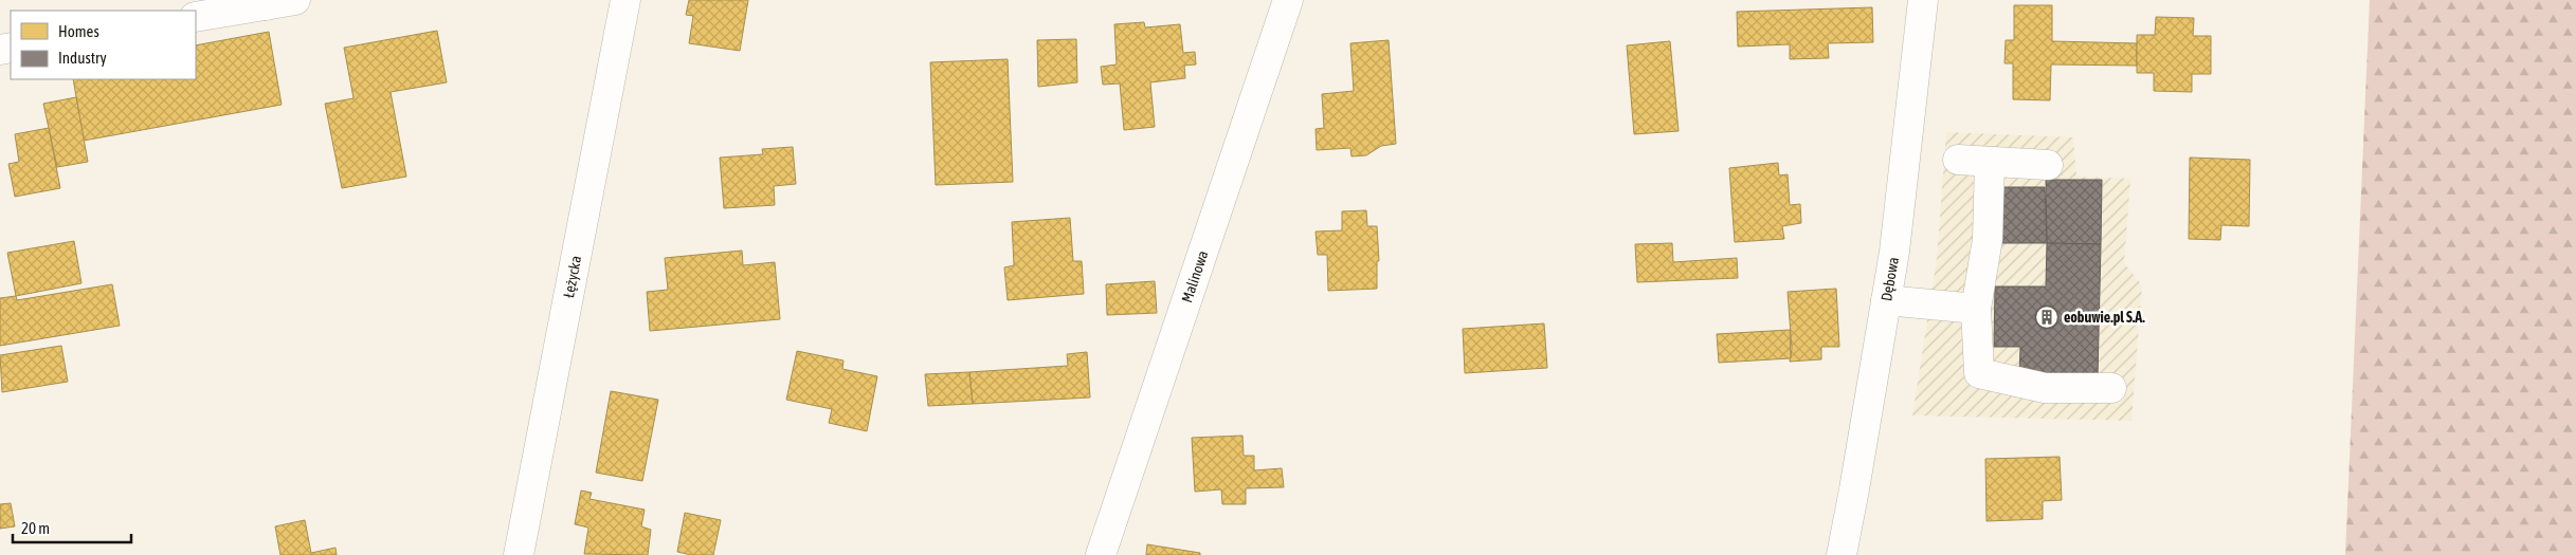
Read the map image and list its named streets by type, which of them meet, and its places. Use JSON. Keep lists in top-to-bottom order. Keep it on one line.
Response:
{"streets":{"street":["Łężycka","Malinowa","Dębowa"]},"places":{"building":["eobuwie.pl S.A."]},"legend":["Homes","Industry"],"scale_bar":"20 m"}
